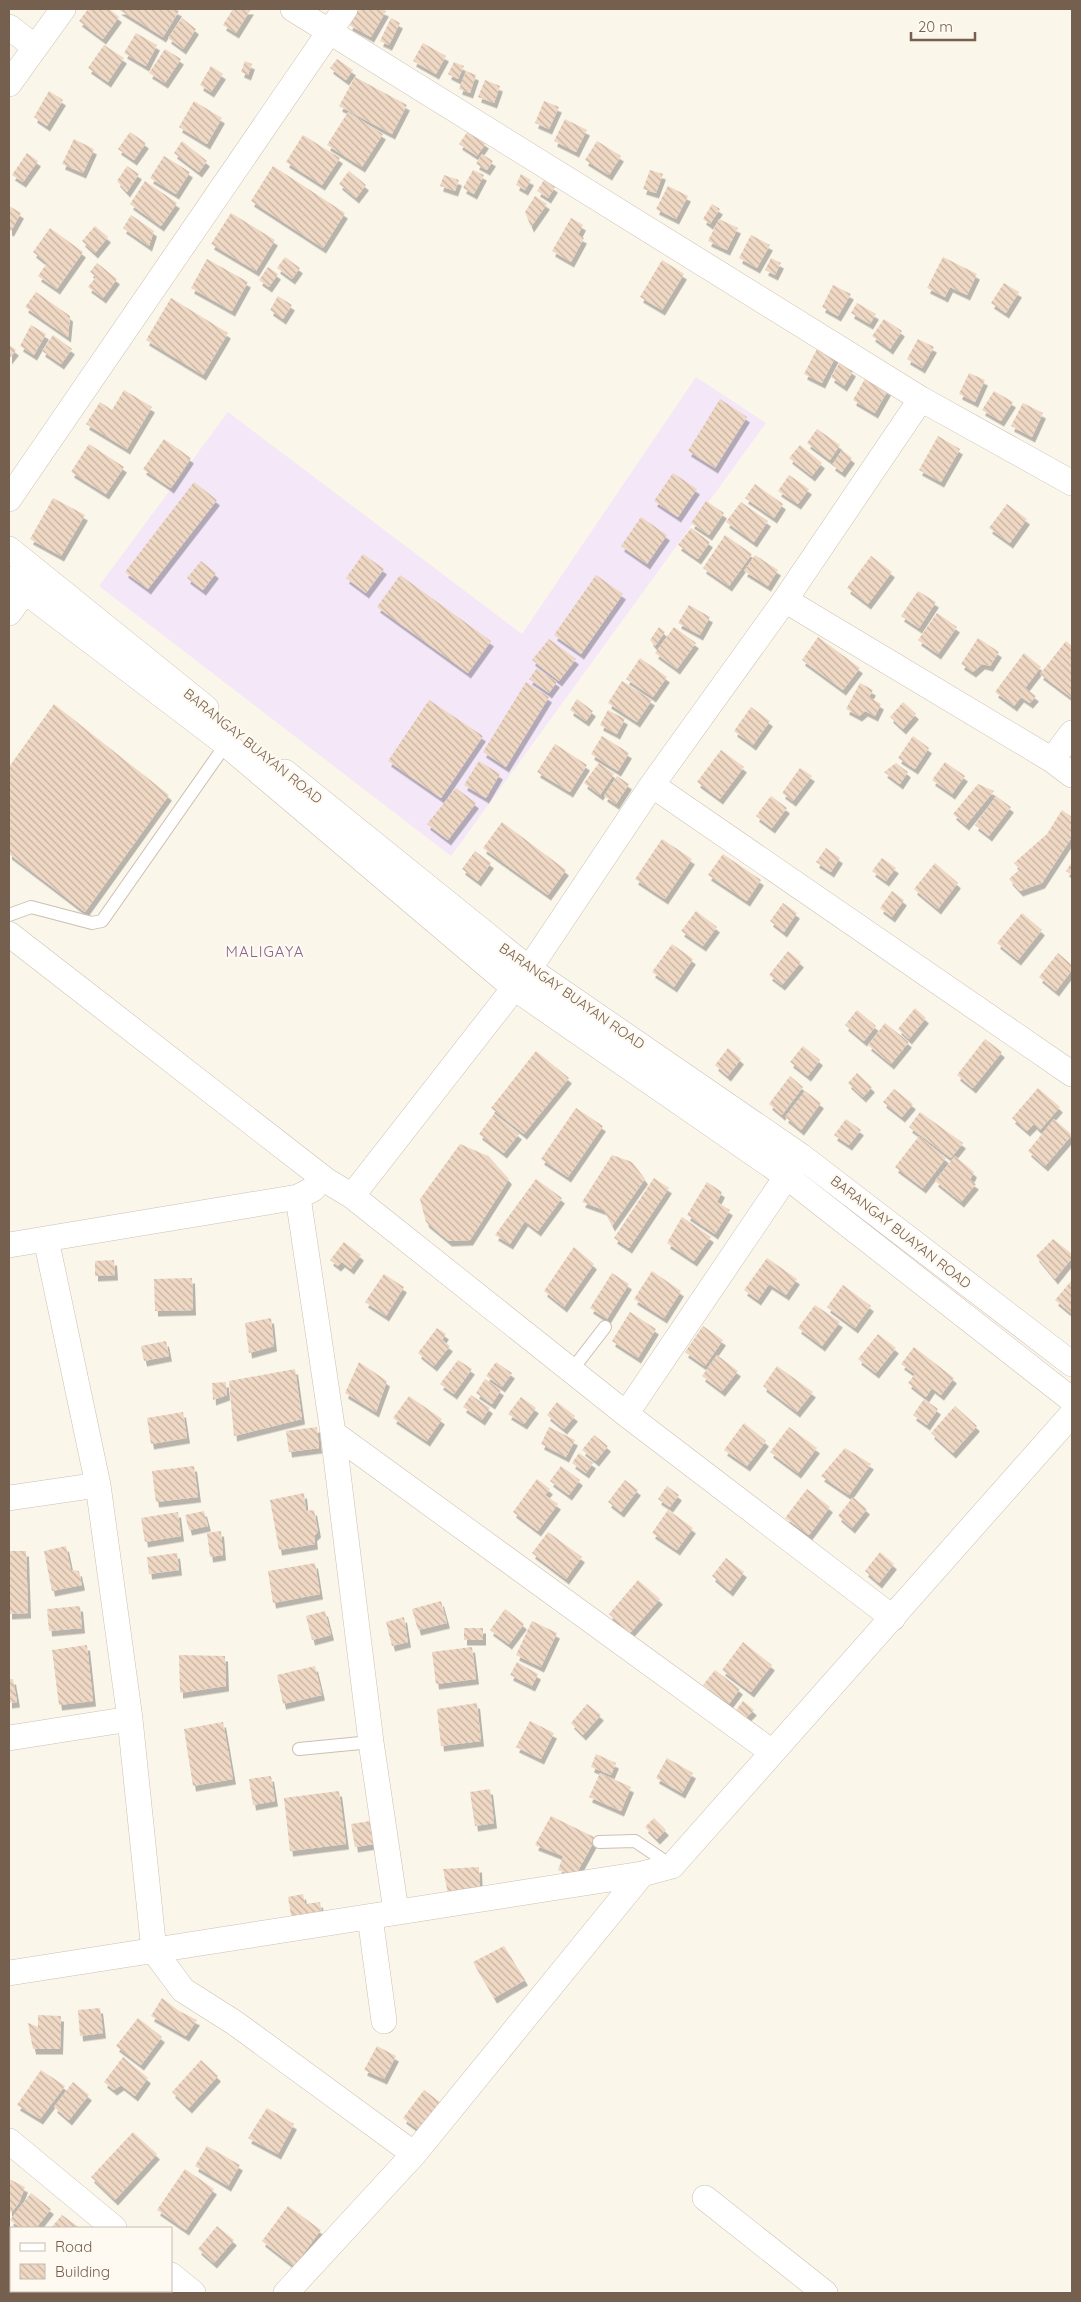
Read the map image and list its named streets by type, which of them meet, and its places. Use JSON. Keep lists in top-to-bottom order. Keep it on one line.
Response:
{"streets":{"street":["BARANGAY BUAYAN ROAD"]},"districts":["MALIGAYA"],"legend":["Road","Building"],"scale_bar":"20 m"}
